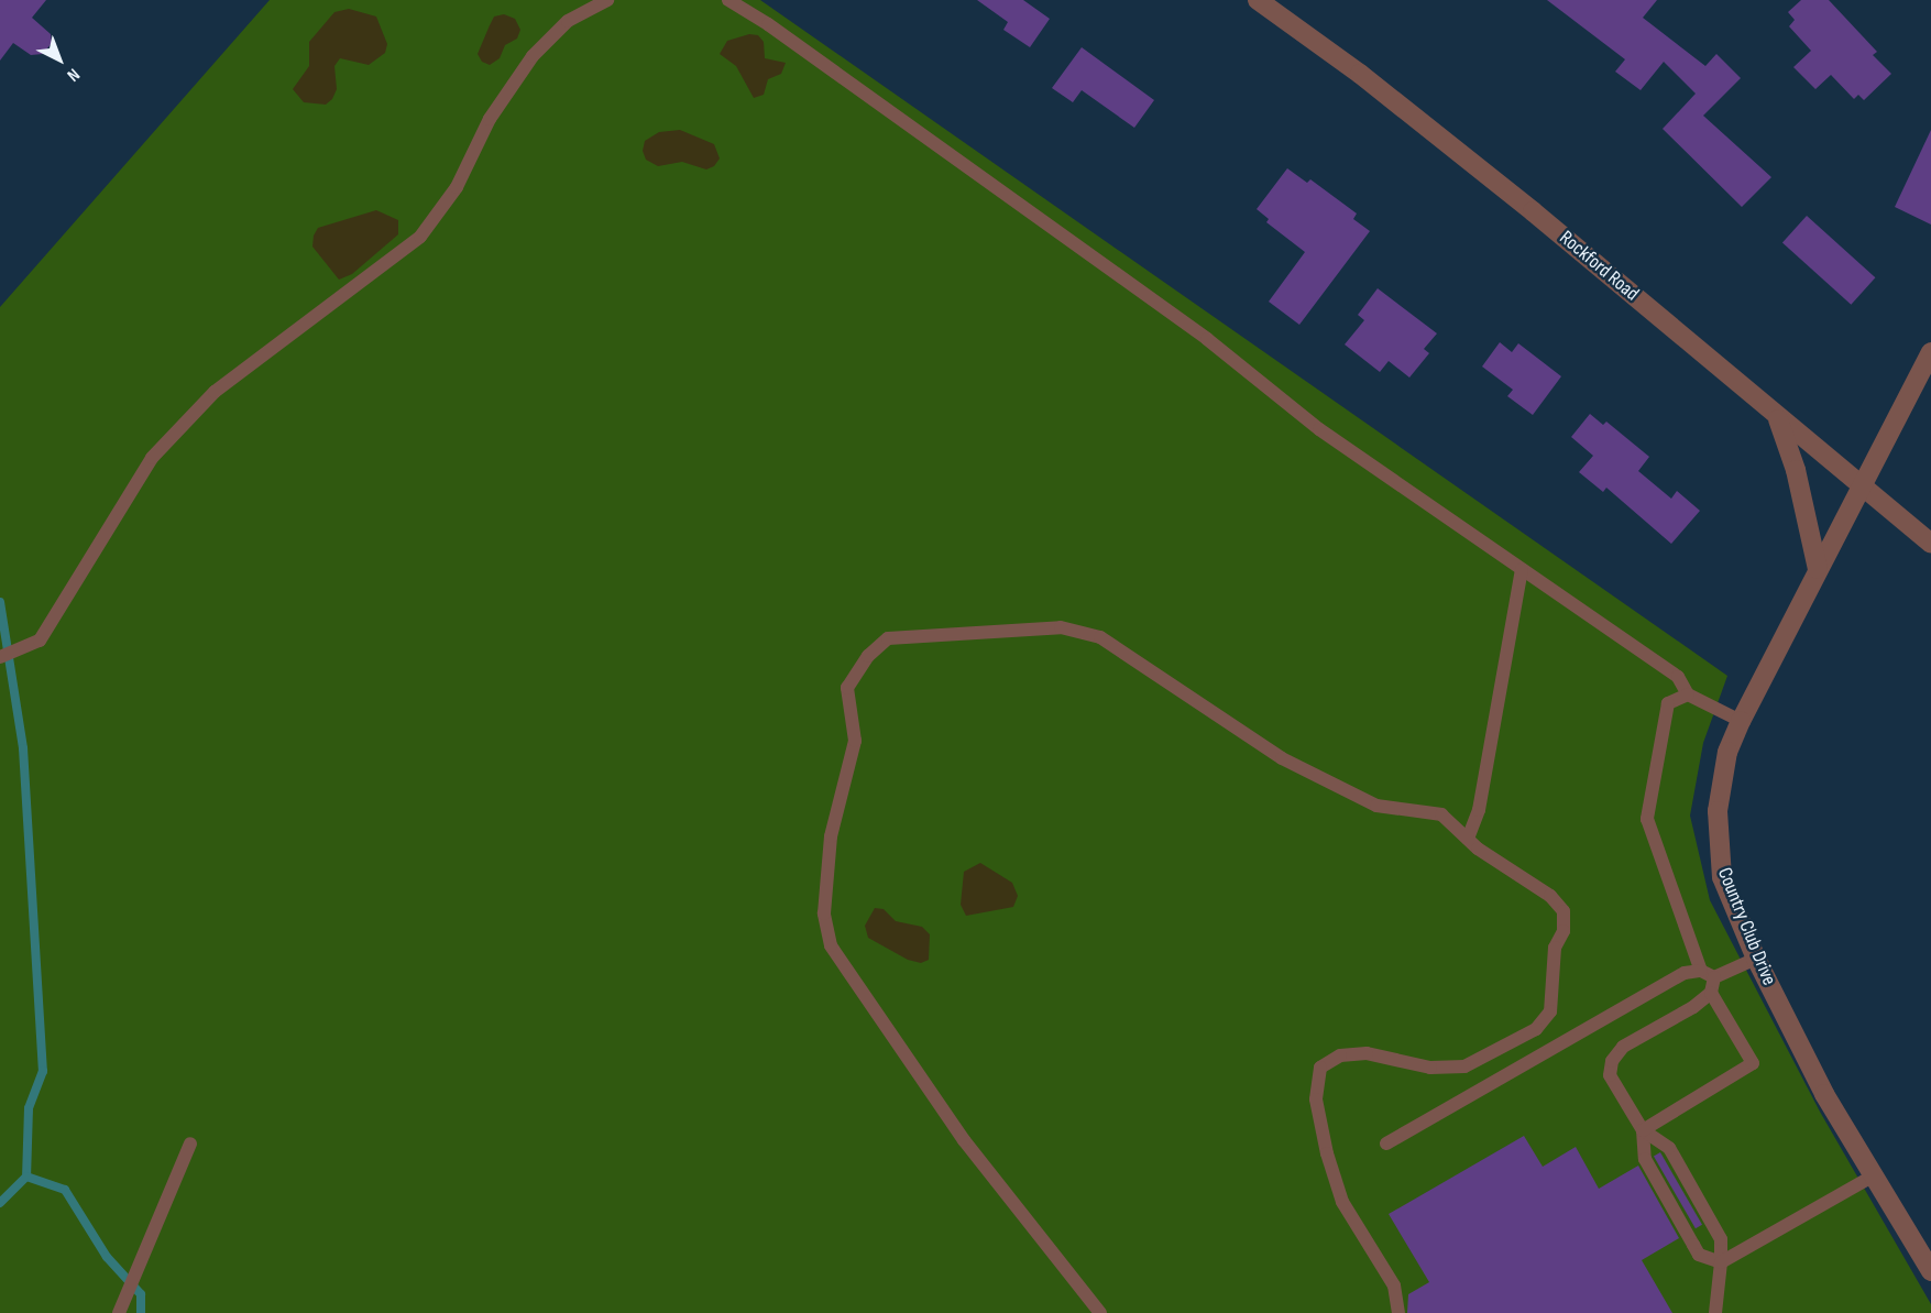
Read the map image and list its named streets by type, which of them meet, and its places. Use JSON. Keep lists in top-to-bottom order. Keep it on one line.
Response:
{"streets":{"street":["Rockford Road","Country Club Drive"]},"crossings":[["Rockford Road","Country Club Drive"]],"north":"bottom right"}
